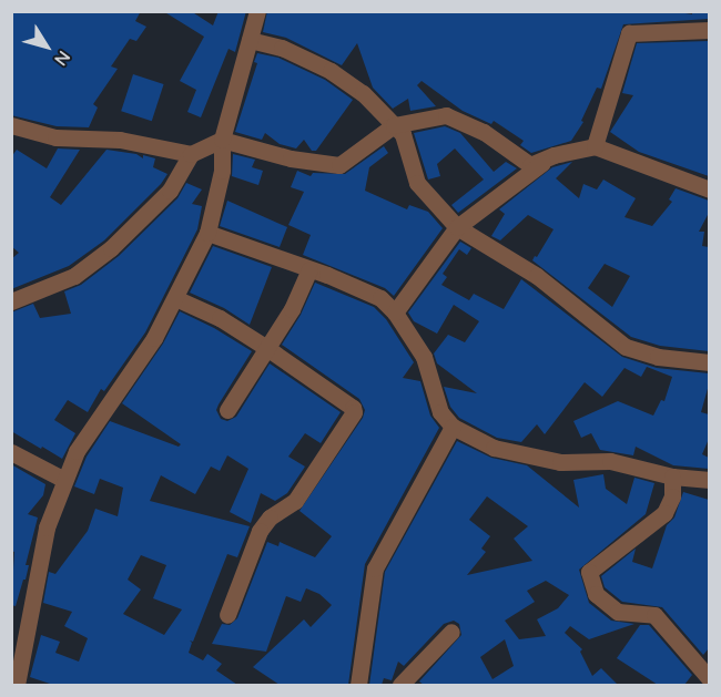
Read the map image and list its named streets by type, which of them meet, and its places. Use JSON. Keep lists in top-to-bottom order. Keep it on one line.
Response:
{"north":"bottom right"}
